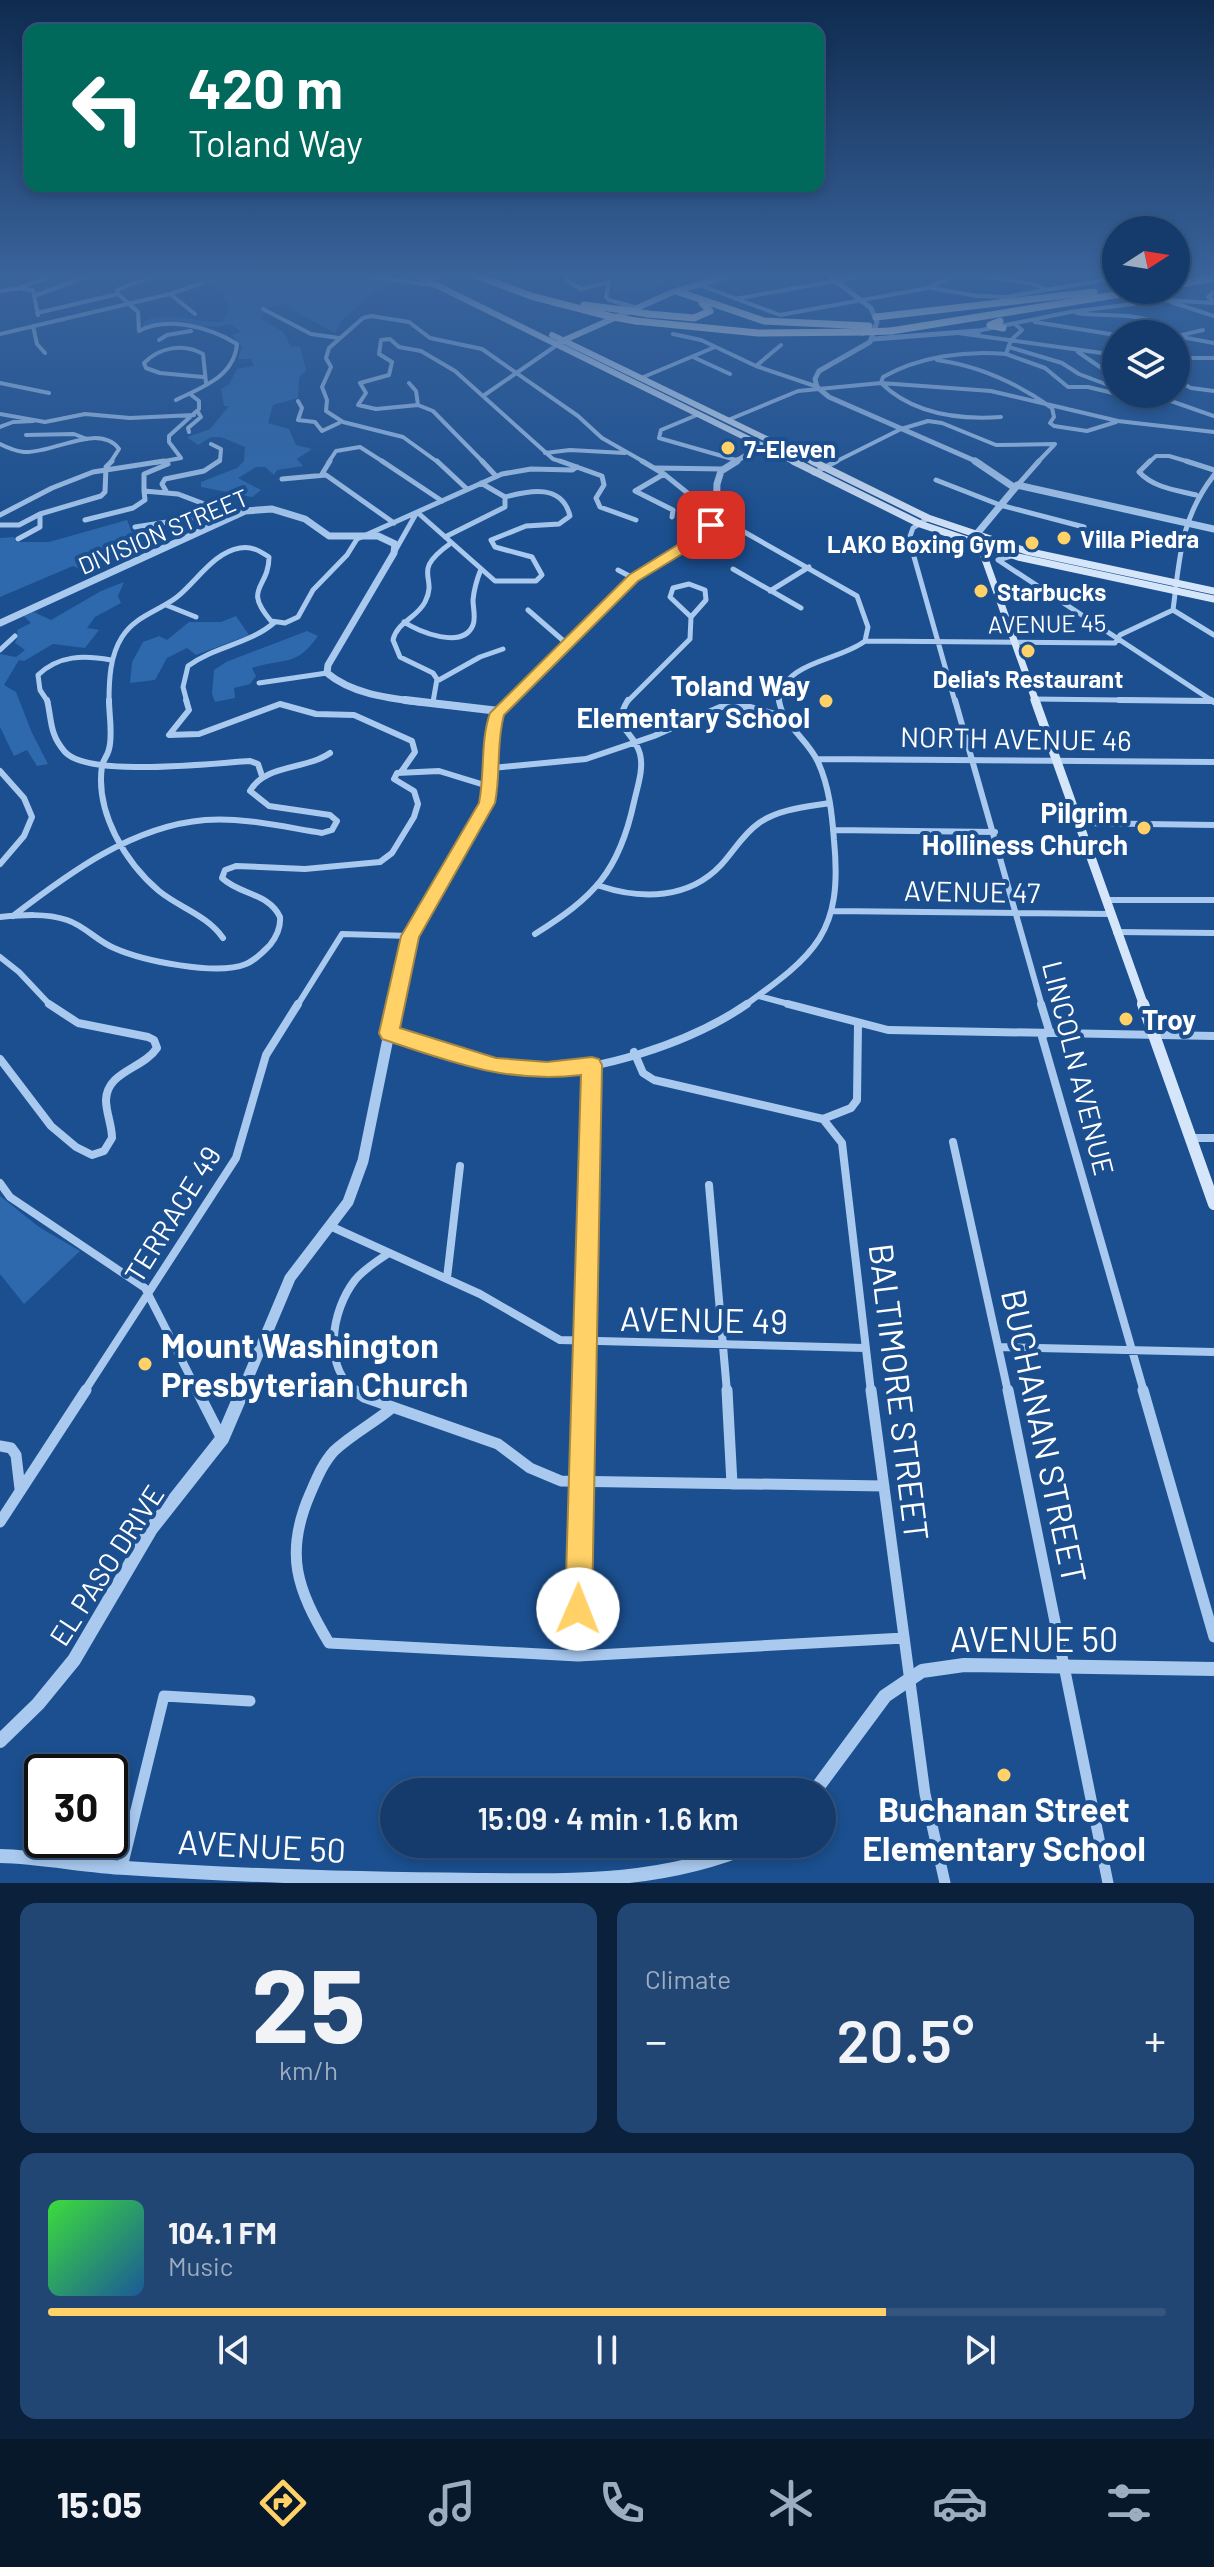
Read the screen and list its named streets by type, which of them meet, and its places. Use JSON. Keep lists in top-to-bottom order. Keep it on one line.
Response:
{"streets":{"street":["DIVISION STREET","AVENUE 45","NORTH AVENUE 46","AVENUE 47","LINCOLN AVENUE","TERRACE 49","AVENUE 49","BALTIMORE STREET","BUCHANAN STREET","EL PASO DRIVE","AVENUE 50"]},"crossings":[["AVENUE 45","LINCOLN AVENUE"],["NORTH AVENUE 46","LINCOLN AVENUE"],["AVENUE 47","LINCOLN AVENUE"],["TERRACE 49","EL PASO DRIVE"],["AVENUE 49","BALTIMORE STREET"],["AVENUE 49","EL PASO DRIVE"],["BALTIMORE STREET","AVENUE 50"],["BUCHANAN STREET","AVENUE 50"]],"places":["7-Eleven","Villa Piedra","LAKO Boxing Gym","Starbucks","Delia's Restaurant","Toland Way Elementary School","Pilgrim Holliness Church","Troy","Mount Washington Presbyterian Church","Buchanan Street Elementary School"],"north":"right","page":{"turn":["420 m","Toland Way"],"limit":"30","trip":"15:09 · 4 min · 1.6 km","tile":[["25","km/h"],"Climate"],"heat":["−","20.5°","+"],"song":["104.1 FM","Music"],"tabs":"15:05"}}
